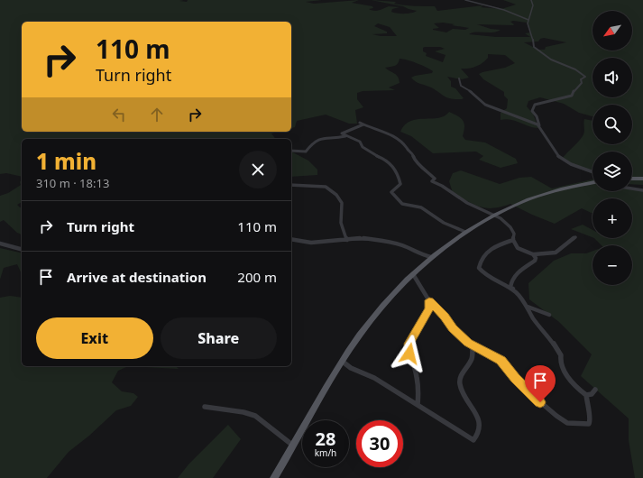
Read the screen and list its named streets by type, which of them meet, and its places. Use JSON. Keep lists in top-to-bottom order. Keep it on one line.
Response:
{"north":"bottom left","page":{"map_buttons":["+","−"],"turn":["110 m","Turn right"],"heading":["1 min","310 m · 18:13"],"list":[{"name":"Turn right","value":"110 m"},{"name":"Arrive at destination","value":"200 m"}],"buttons":["Exit","Share"],"speed":"28 km/h","limit":"30"}}
